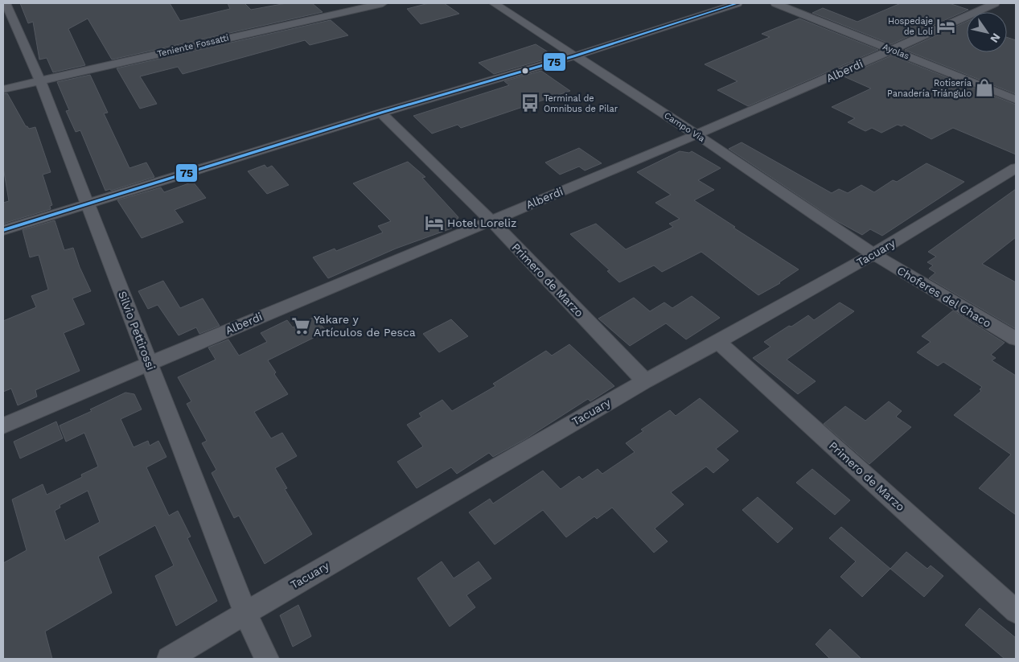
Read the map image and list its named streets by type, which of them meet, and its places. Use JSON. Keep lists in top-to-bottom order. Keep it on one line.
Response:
{"streets":{"street":["Teniente Fossatti","Ayolas","Alberdi","Campo Vìa","Tacuary","Primero de Marzo","Choferes del Chaco","Silvio Pettirossi"]},"crossings":[["Teniente Fossatti","Silvio Pettirossi"],["Ayolas","Alberdi"],["Alberdi","Campo Vìa"],["Alberdi","Primero de Marzo"],["Alberdi","Silvio Pettirossi"],["Campo Vìa","Tacuary"],["Campo Vìa","Choferes del Chaco"],["Tacuary","Primero de Marzo"],["Tacuary","Choferes del Chaco"],["Tacuary","Silvio Pettirossi"]],"places":{"hotel":["Hospedaje de Loli","Hotel Loreliz"],"shop":["Rotisería Panadería Triángulo"],"bus stop":["Terminal de Omnibus de Pilar"],"supermarket":["Yakare y Artículos de Pesca"]},"lines":["transit line 75"],"north":"bottom right"}
